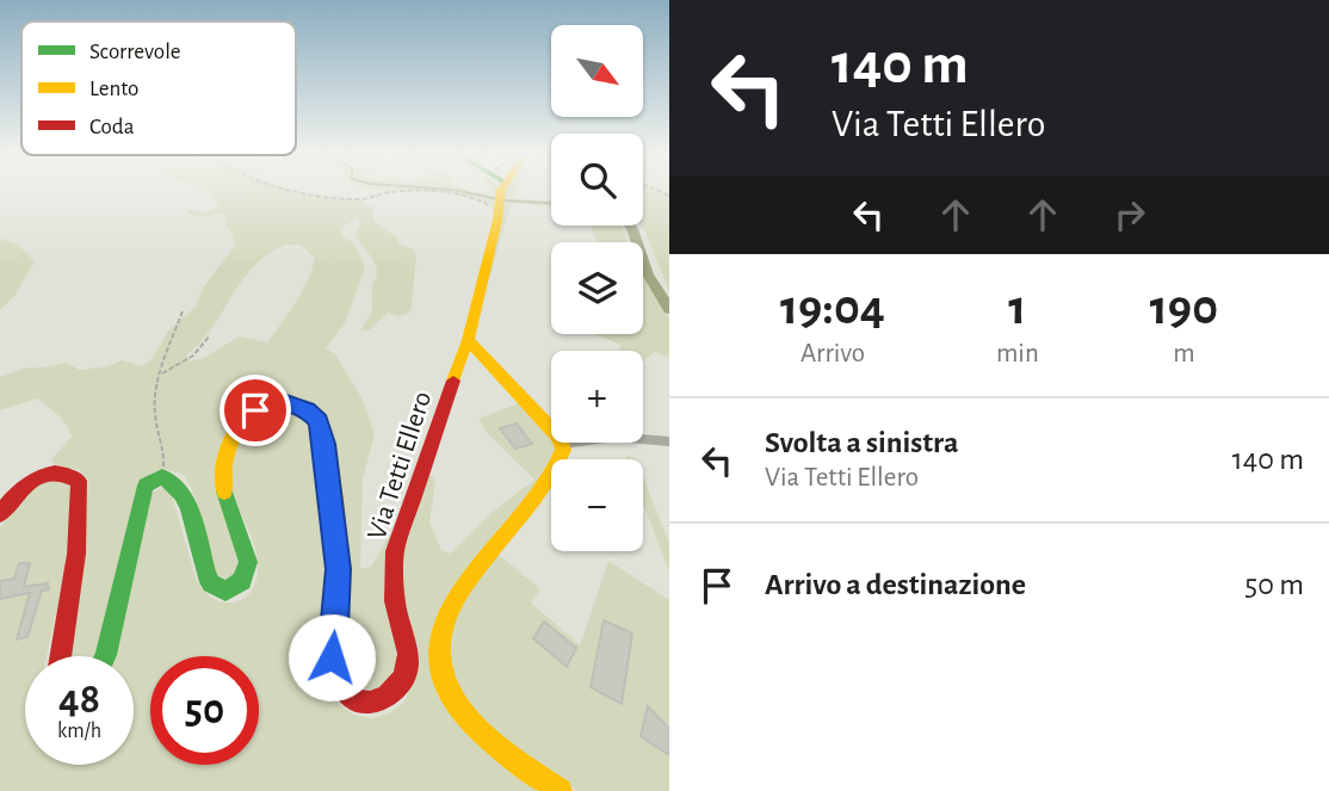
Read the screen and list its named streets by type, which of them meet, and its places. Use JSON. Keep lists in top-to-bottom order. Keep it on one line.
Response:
{"streets":{"main road":["Via Tetti Ellero"]},"legend":["Scorrevole","Lento","Coda"],"north":"bottom right","page":{"turn":["140 m","Via Tetti Ellero"],"map_buttons":["+","−"],"eta":["19:04","Arrivo","1","min","190","m"],"list":[{"name":"Svolta a sinistra","note":"Via Tetti Ellero","value":"140 m"},{"name":"Arrivo a destinazione","value":"50 m"}],"speed":"48 km/h","limit":"50"}}
